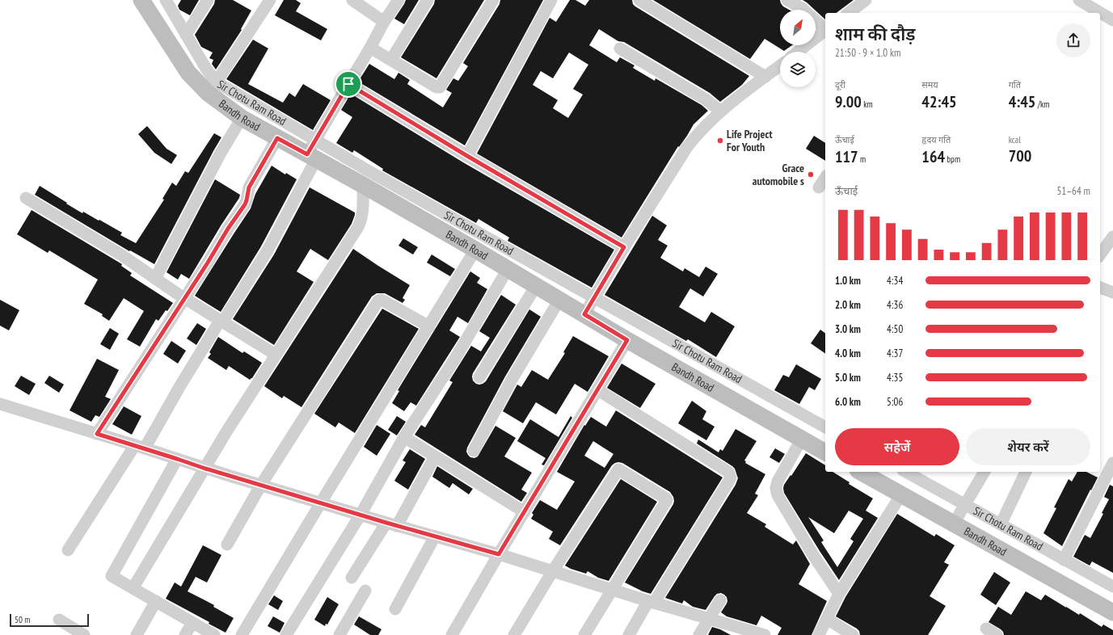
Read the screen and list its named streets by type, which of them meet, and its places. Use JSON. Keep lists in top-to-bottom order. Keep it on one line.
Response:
{"streets":{"street":["Sir Chotu Ram Road","Bandh Road"]},"crossings":[["Sir Chotu Ram Road","Bandh Road"]],"places":["Life Project For Youth","Grace automobile s"],"scale_bar":"50 m","north":"top right","page":{"heading":["शाम की दौड़","21:50 · 9 × 1.0 km"],"stats":[["दूरी","9.00 km"],["समय","42:45"],["गति","4:45 /km"],["ऊँचाई","117 m"],["हृदय गति","164 bpm"],["kcal","700"]],"chart":["ऊँचाई","51–64 m"],"list":[{"name":"1.0 km","note":"4:34"},{"name":"2.0 km","note":"4:36"},{"name":"3.0 km","note":"4:50"},{"name":"4.0 km","note":"4:37"},{"name":"5.0 km","note":"4:35"},{"name":"6.0 km","note":"5:06"}],"buttons":["सहेजें","शेयर करें"],"scale":"50 m"}}
